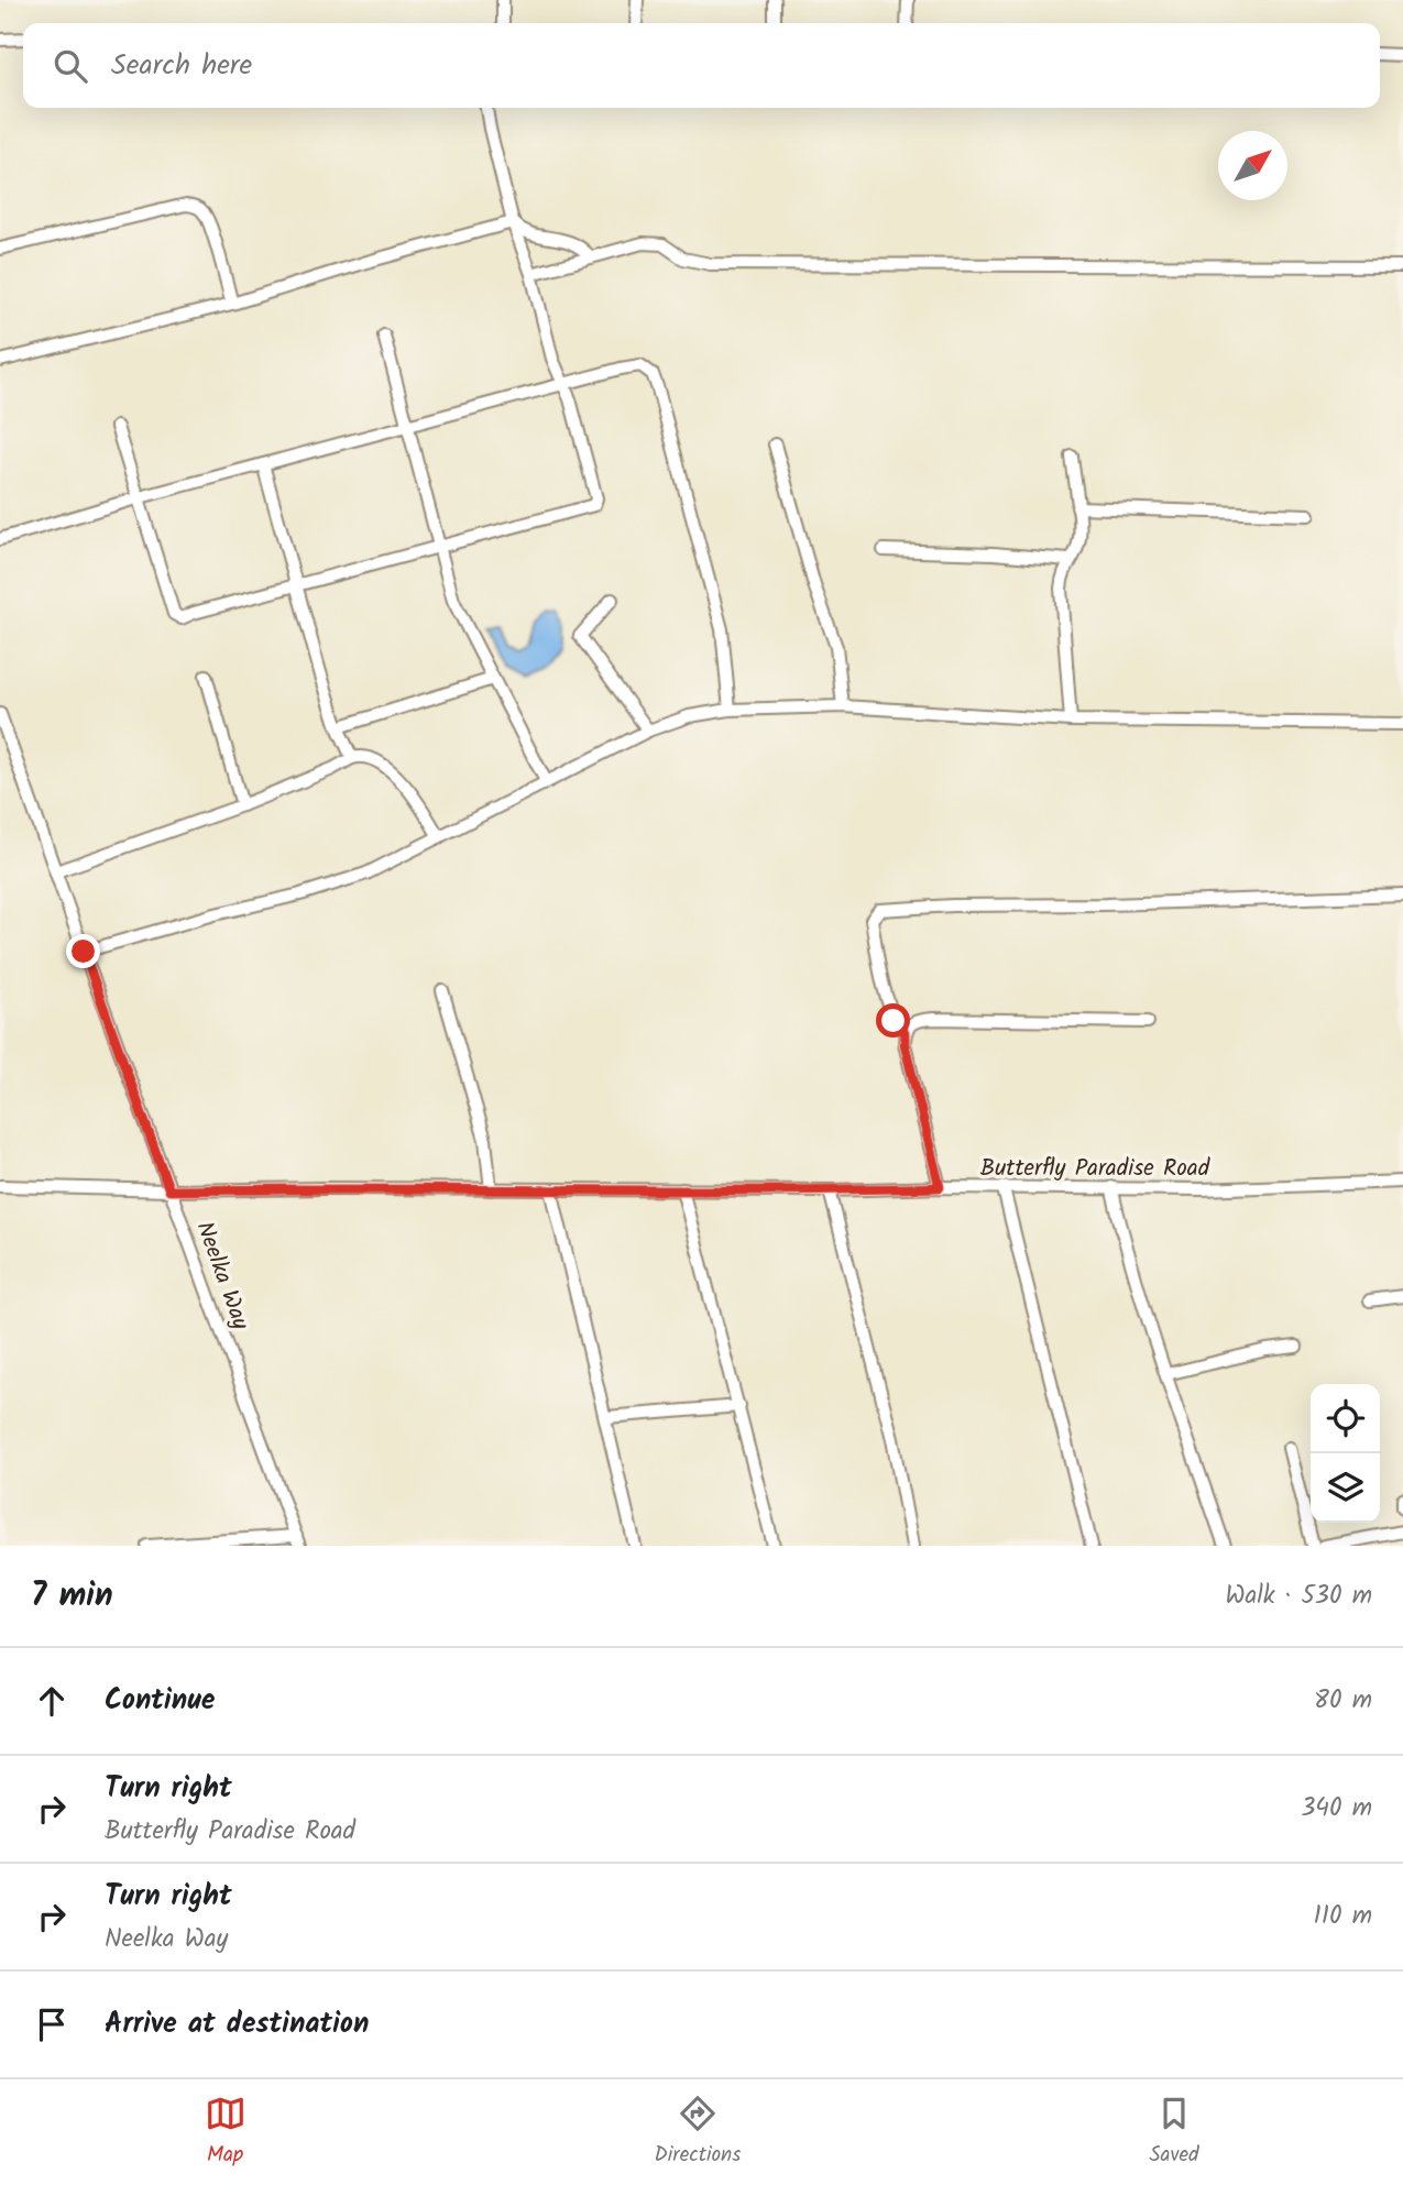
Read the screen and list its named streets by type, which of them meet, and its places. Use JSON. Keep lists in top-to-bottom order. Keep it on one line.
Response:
{"streets":{"street":["Butterfly Paradise Road","Neelka Way"]},"crossings":[["Butterfly Paradise Road","Neelka Way"]],"north":"top right","page":{"search":"Search here","heading":["7 min","Walk · 530 m"],"list":[["Continue","80 m"],["Turn right","Butterfly Paradise Road","340 m"],["Turn right","Neelka Way","110 m"],"Arrive at destination"],"nav":["Map","Directions","Saved"]}}
